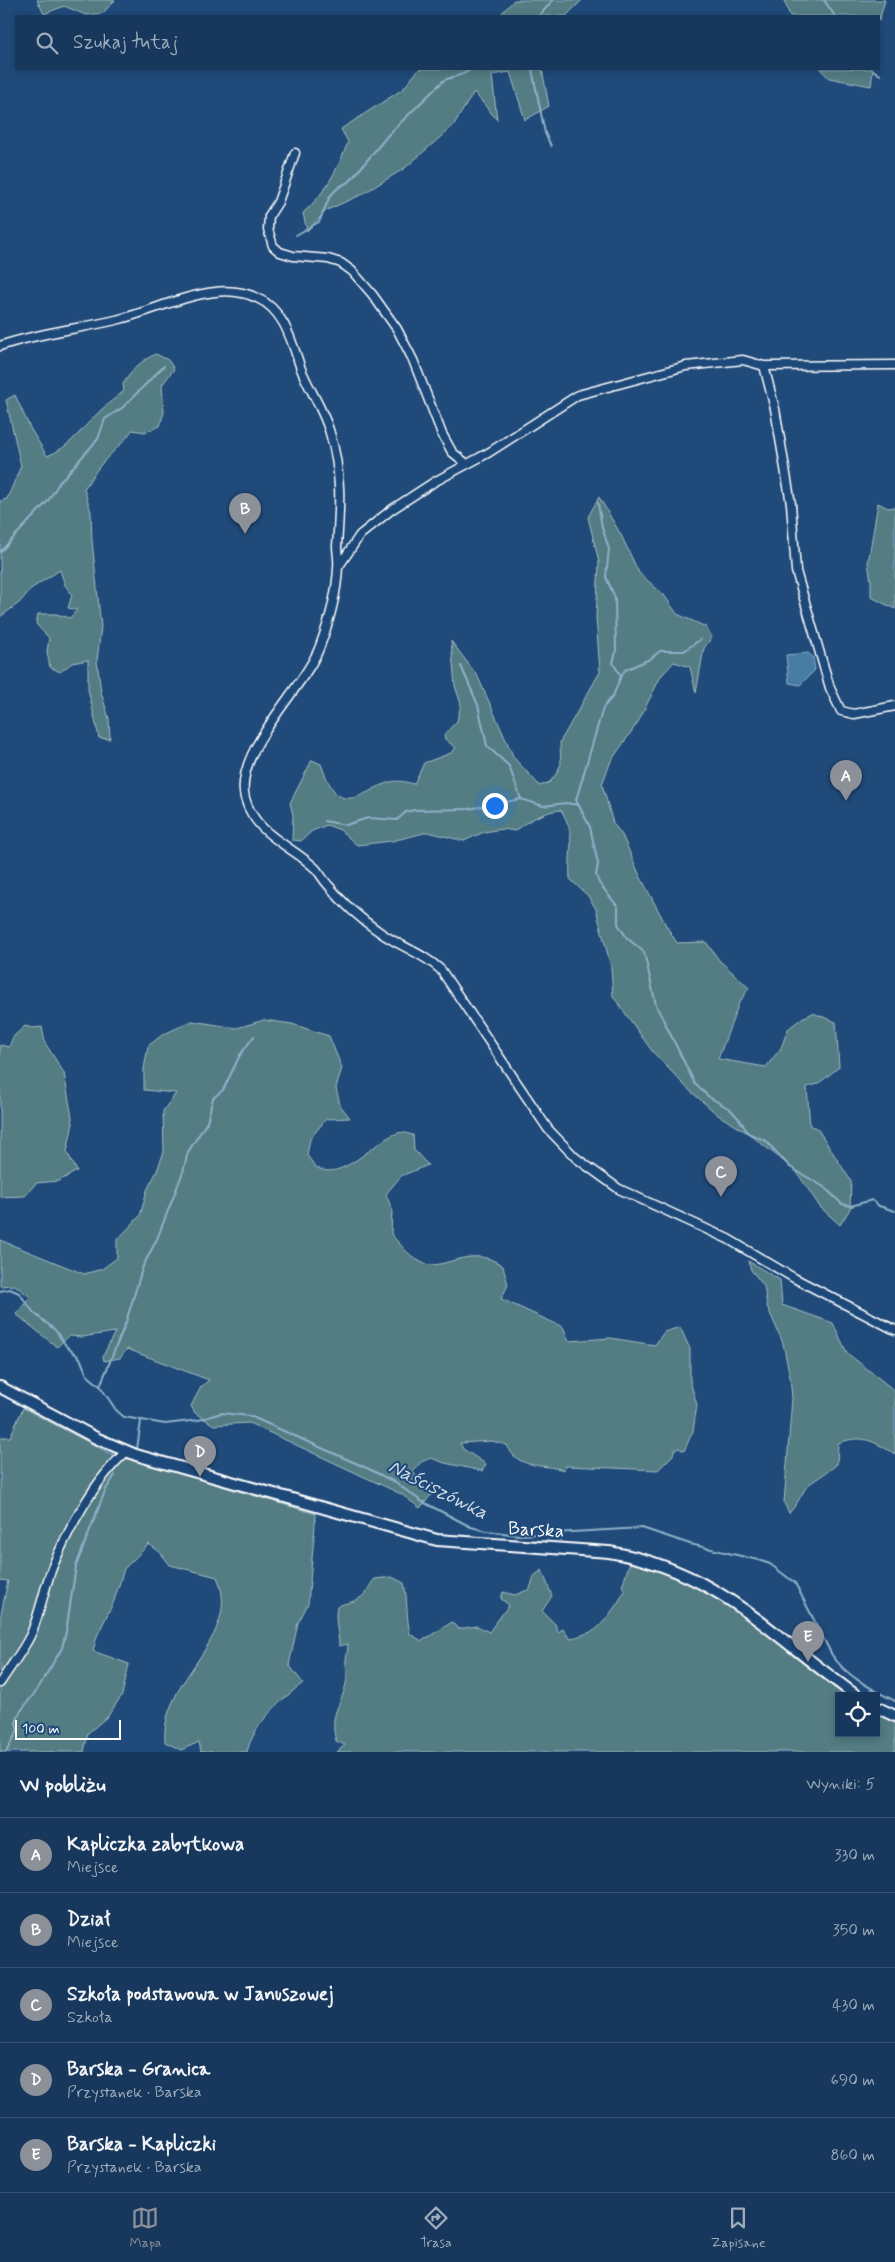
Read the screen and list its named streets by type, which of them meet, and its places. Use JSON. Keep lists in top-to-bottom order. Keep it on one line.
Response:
{"streets":{"street":["Barska"]},"water":["Naściszówka"],"scale_bar":"100 m","page":{"search":"Szukaj tutaj","pins":["B","A","C","D","E"],"scale":"100 m","heading":["W pobliżu","Wyniki: 5"],"list":[{"mark":"A","name":"Kapliczka zabytkowa","note":"Miejsce","value":"330 m"},{"mark":"B","name":"Dział","note":"Miejsce","value":"350 m"},{"mark":"C","name":"Szkoła podstawowa w Januszowej","note":"Szkoła","value":"430 m"},{"mark":"D","name":"Barska - Granica","note":"Przystanek · Barska","value":"690 m"},{"mark":"E","name":"Barska - Kapliczki","note":"Przystanek · Barska","value":"860 m"}],"nav":["Mapa","Trasa","Zapisane"]}}
